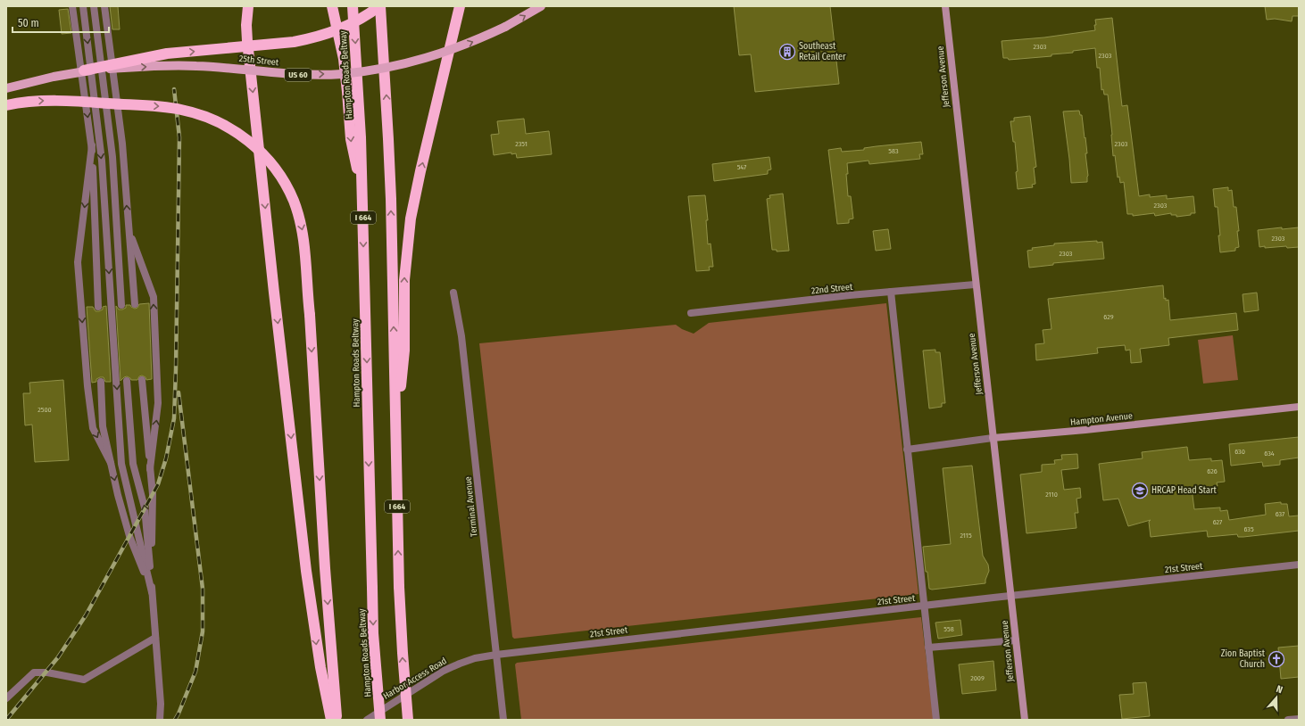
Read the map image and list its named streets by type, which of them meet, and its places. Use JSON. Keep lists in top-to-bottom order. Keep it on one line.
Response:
{"streets":{"highway":["Hampton Roads Beltway","I 664"],"main road":["25th Street","US 60","Jefferson Avenue","Hampton Avenue"],"street":["22nd Street","Terminal Avenue","21st Street","Harbor Access Road"]},"crossings":[["Jefferson Avenue","22nd Street"],["Jefferson Avenue","Hampton Avenue"],["Jefferson Avenue","21st Street"],["Terminal Avenue","21st Street"],["Terminal Avenue","Harbor Access Road"],["21st Street","Harbor Access Road"]],"one_way":["25th Street"],"places":{"building":["Southeast Retail Center"],"school or university":["HRCAP Head Start"],"church":["Zion Baptist Church"]},"house_numbers":["2303","2303","2351","2303","583","547","2303","2303","2303","629","2500","630","634","626","2110","637","627","635","2115","558","2009"],"scale_bar":"50 m","north":"top"}
